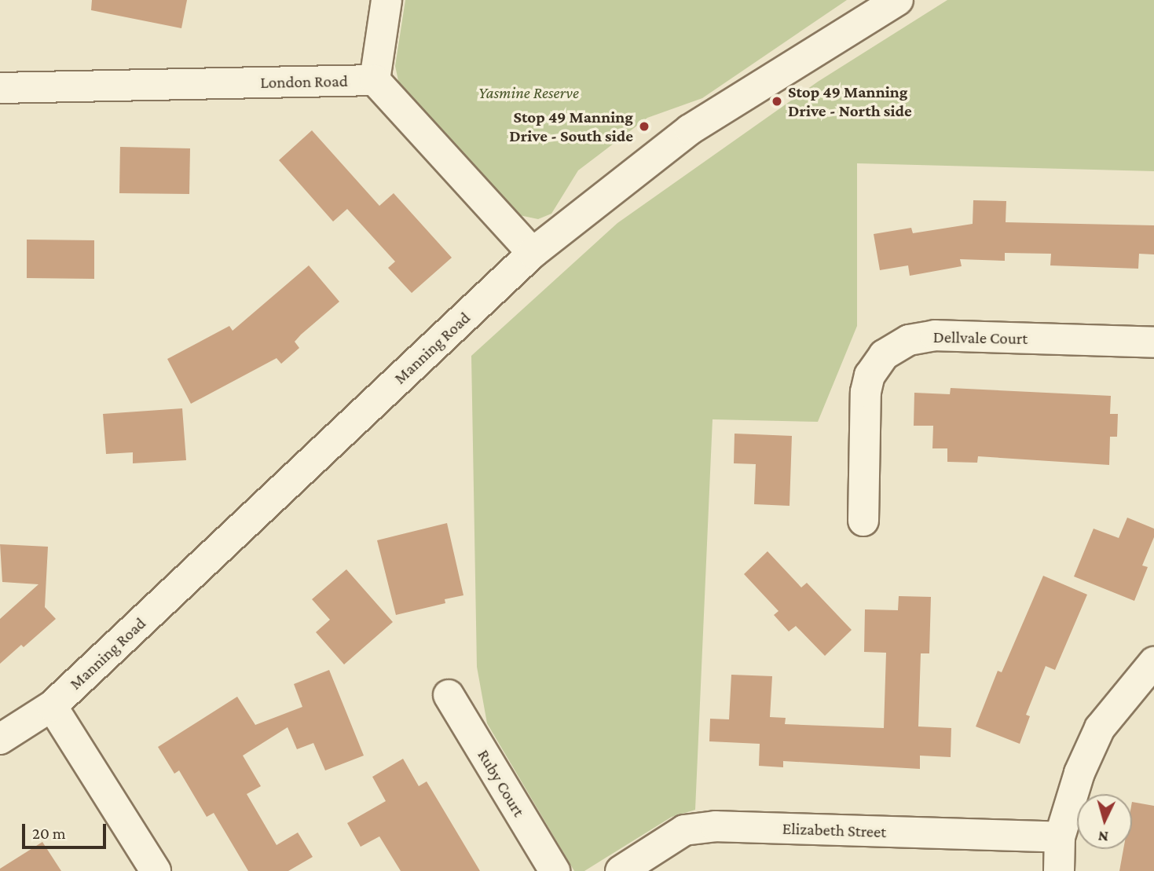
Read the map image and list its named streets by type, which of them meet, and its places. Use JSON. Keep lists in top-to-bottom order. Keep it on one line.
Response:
{"streets":{"street":["London Road","Dellvale Court","Manning Road","Ruby Court","Elizabeth Street"]},"parks":["Yasmine Reserve"],"places":["Stop 49 Manning Drive - North side","Stop 49 Manning Drive - South side"],"scale_bar":"20 m","north":"bottom"}
